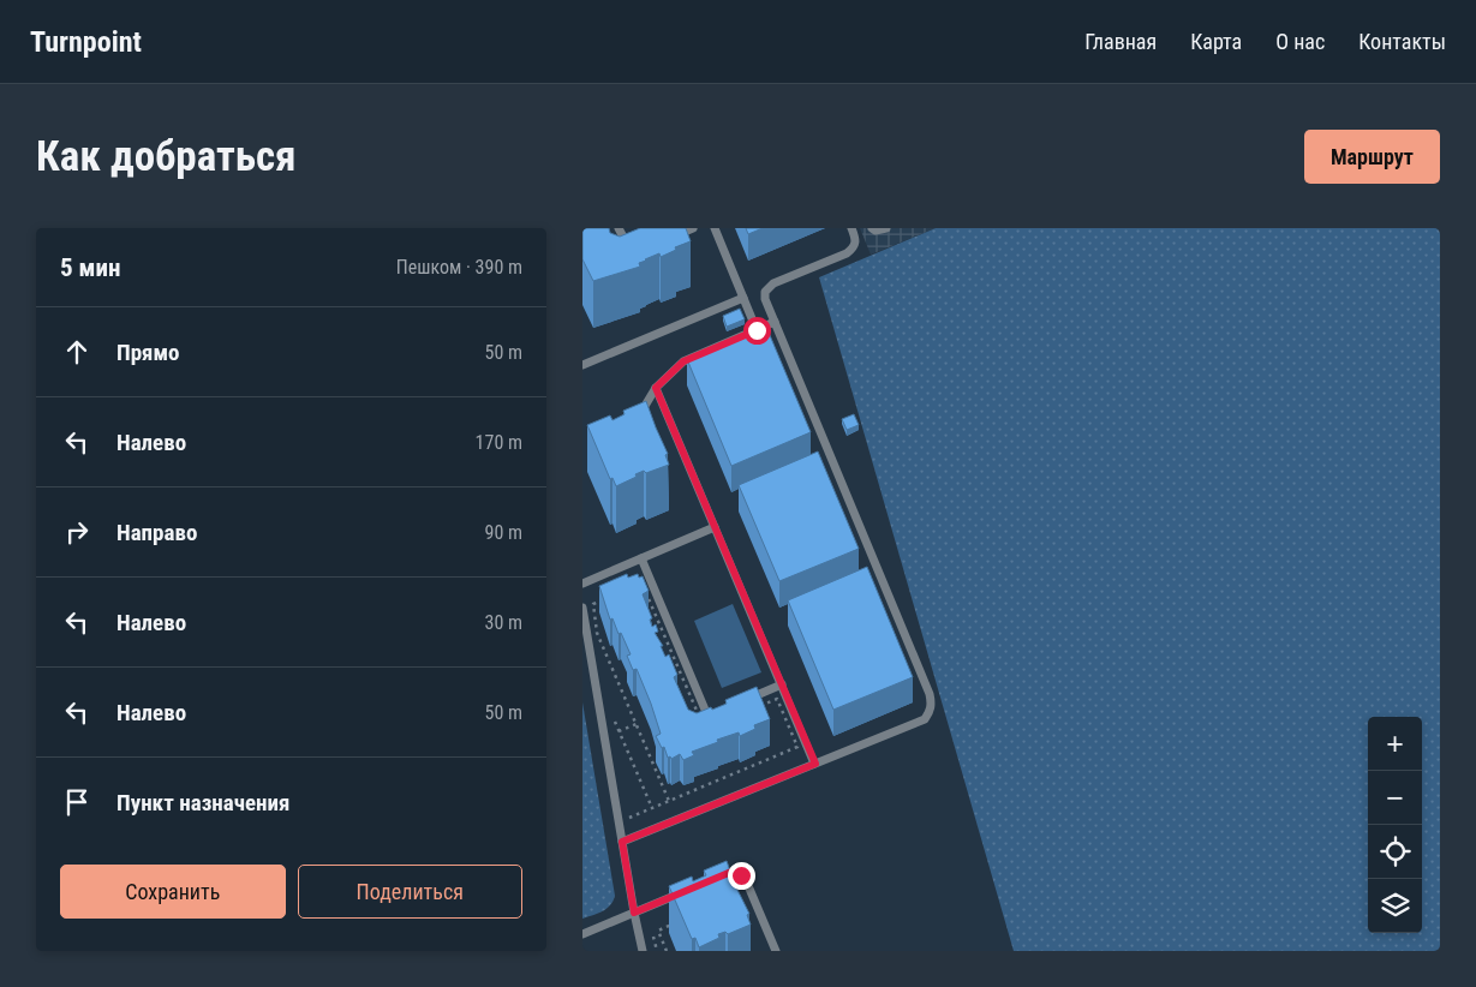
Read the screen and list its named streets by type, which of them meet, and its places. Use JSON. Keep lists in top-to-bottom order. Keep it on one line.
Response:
{"page":{"header":"Turnpoint","nav":["Главная","Карта","О нас","Контакты"],"buttons":["Маршрут",["Сохранить","Поделиться"]],"title":"Как добраться","heading":["5 мин","Пешком · 390 m"],"list":[["Прямо","50 m"],["Налево","170 m"],["Направо","90 m"],["Налево","30 m"],["Налево","50 m"],"Пункт назначения"],"map_buttons":["+","−"]}}
